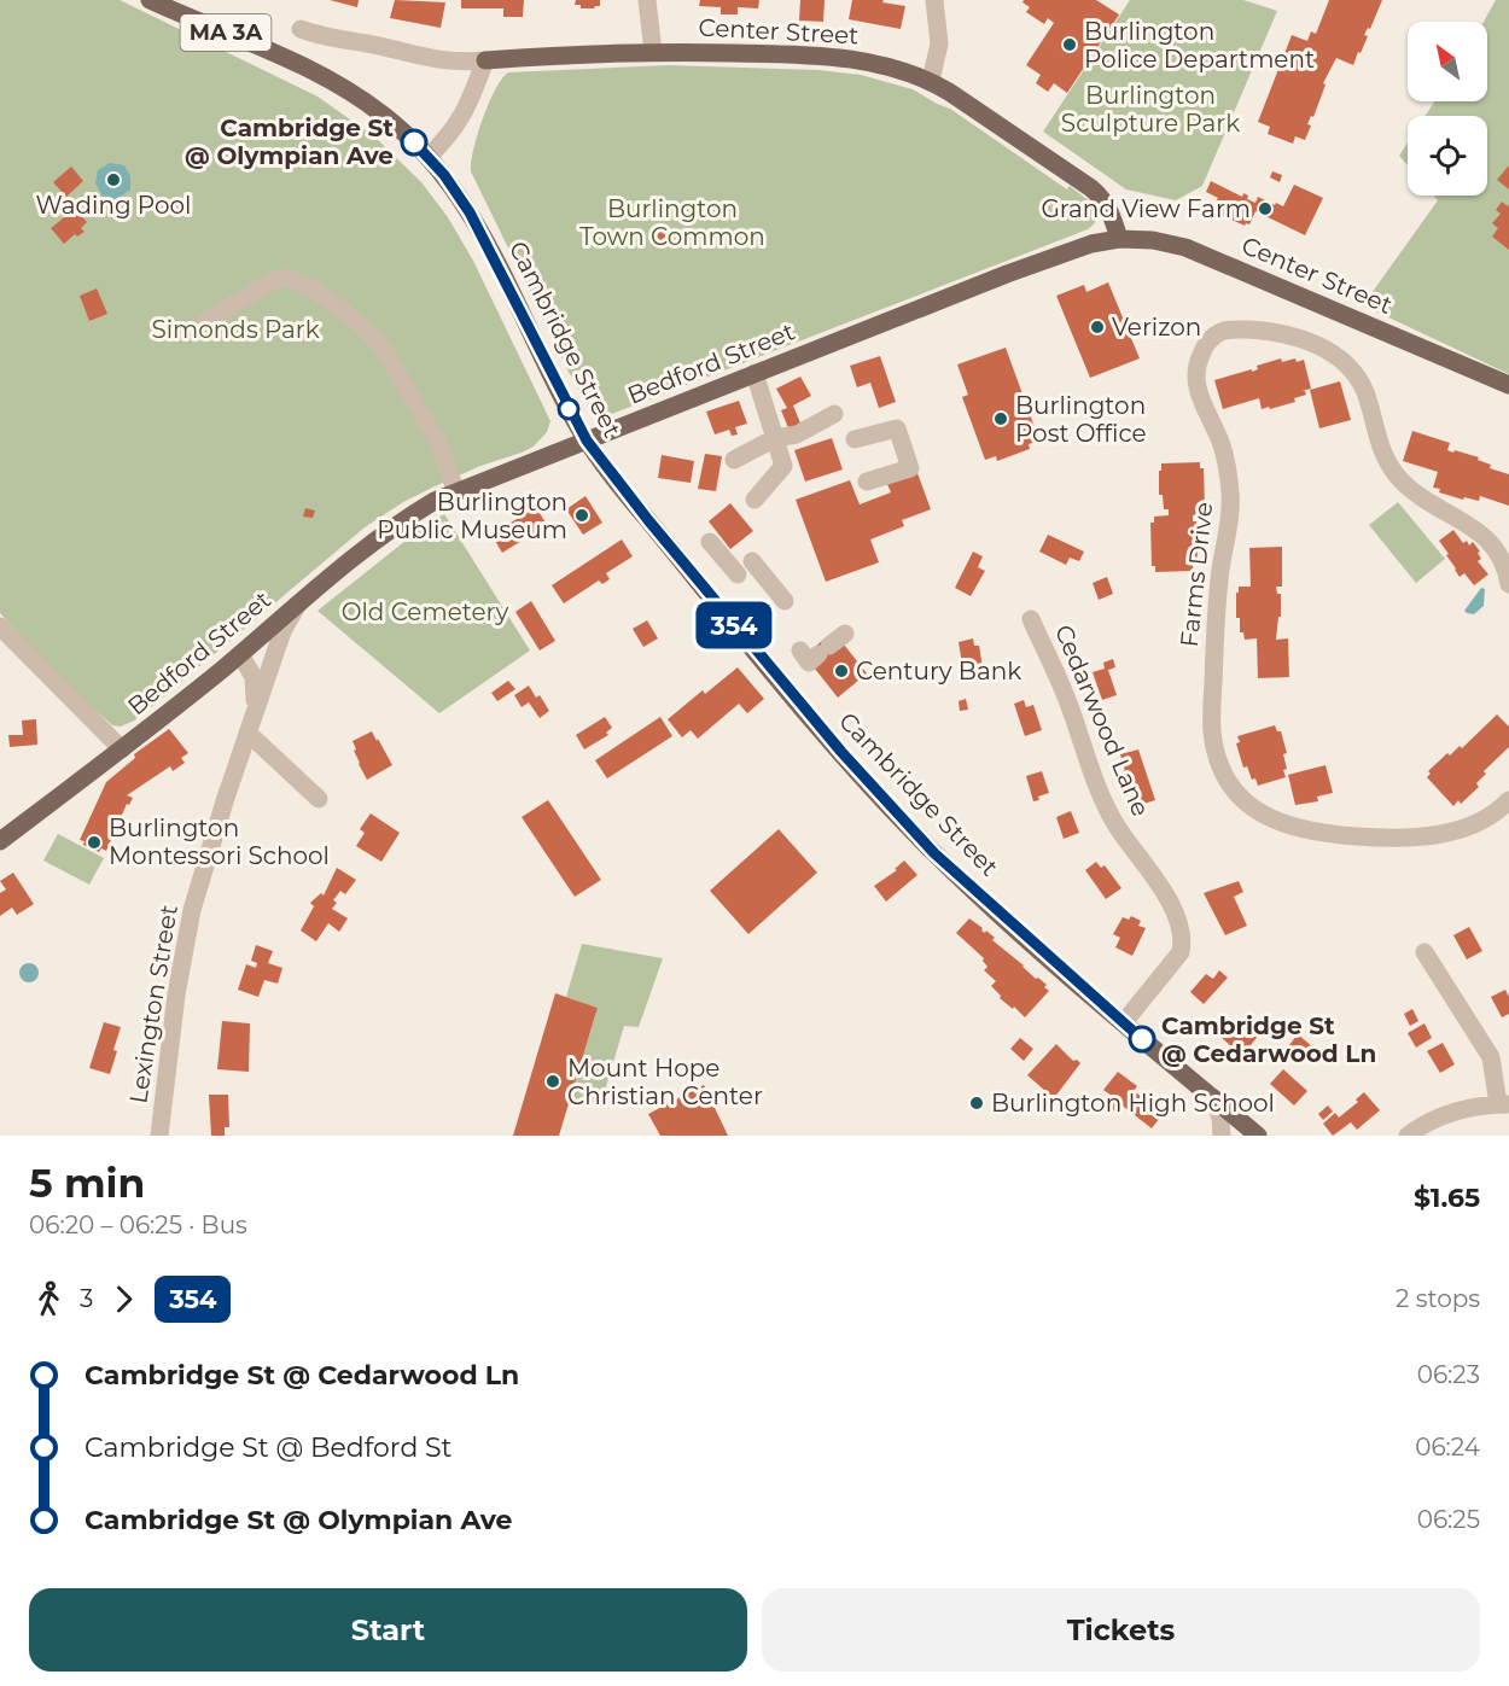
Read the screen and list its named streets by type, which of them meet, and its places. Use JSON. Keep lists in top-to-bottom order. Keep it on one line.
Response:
{"streets":{"main road":["Center Street","MA 3A","Cambridge Street","Bedford Street"],"street":["Farms Drive","Cedarwood Lane","Lexington Street"]},"crossings":[["Center Street","Bedford Street"],["Cambridge Street","Bedford Street"],["Cambridge Street","Cedarwood Lane"],["Bedford Street","Lexington Street"]],"parks":["Burlington Sculpture Park","Burlington Town Common","Simonds Park","Old Cemetery"],"places":["Burlington Police Department","Cambridge St @ Olympian Ave","Wading Pool","Grand View Farm","Verizon","Burlington Post Office","Burlington Public Museum","Century Bank","Burlington Montessori School","Cambridge St @ Cedarwood Ln","Mount Hope Christian Center","Burlington High School"],"lines":["bus line 354"],"north":"top left","page":{"on_map":"354","heading":["5 min","06:20 – 06:25 · Bus","$1.65"],"legs":["3","354","2 stops"],"list":[{"name":"Cambridge St @ Cedarwood Ln","value":"06:23"},{"name":"Cambridge St @ Bedford St","value":"06:24"},{"name":"Cambridge St @ Olympian Ave","value":"06:25"}],"buttons":["Start","Tickets"]}}
